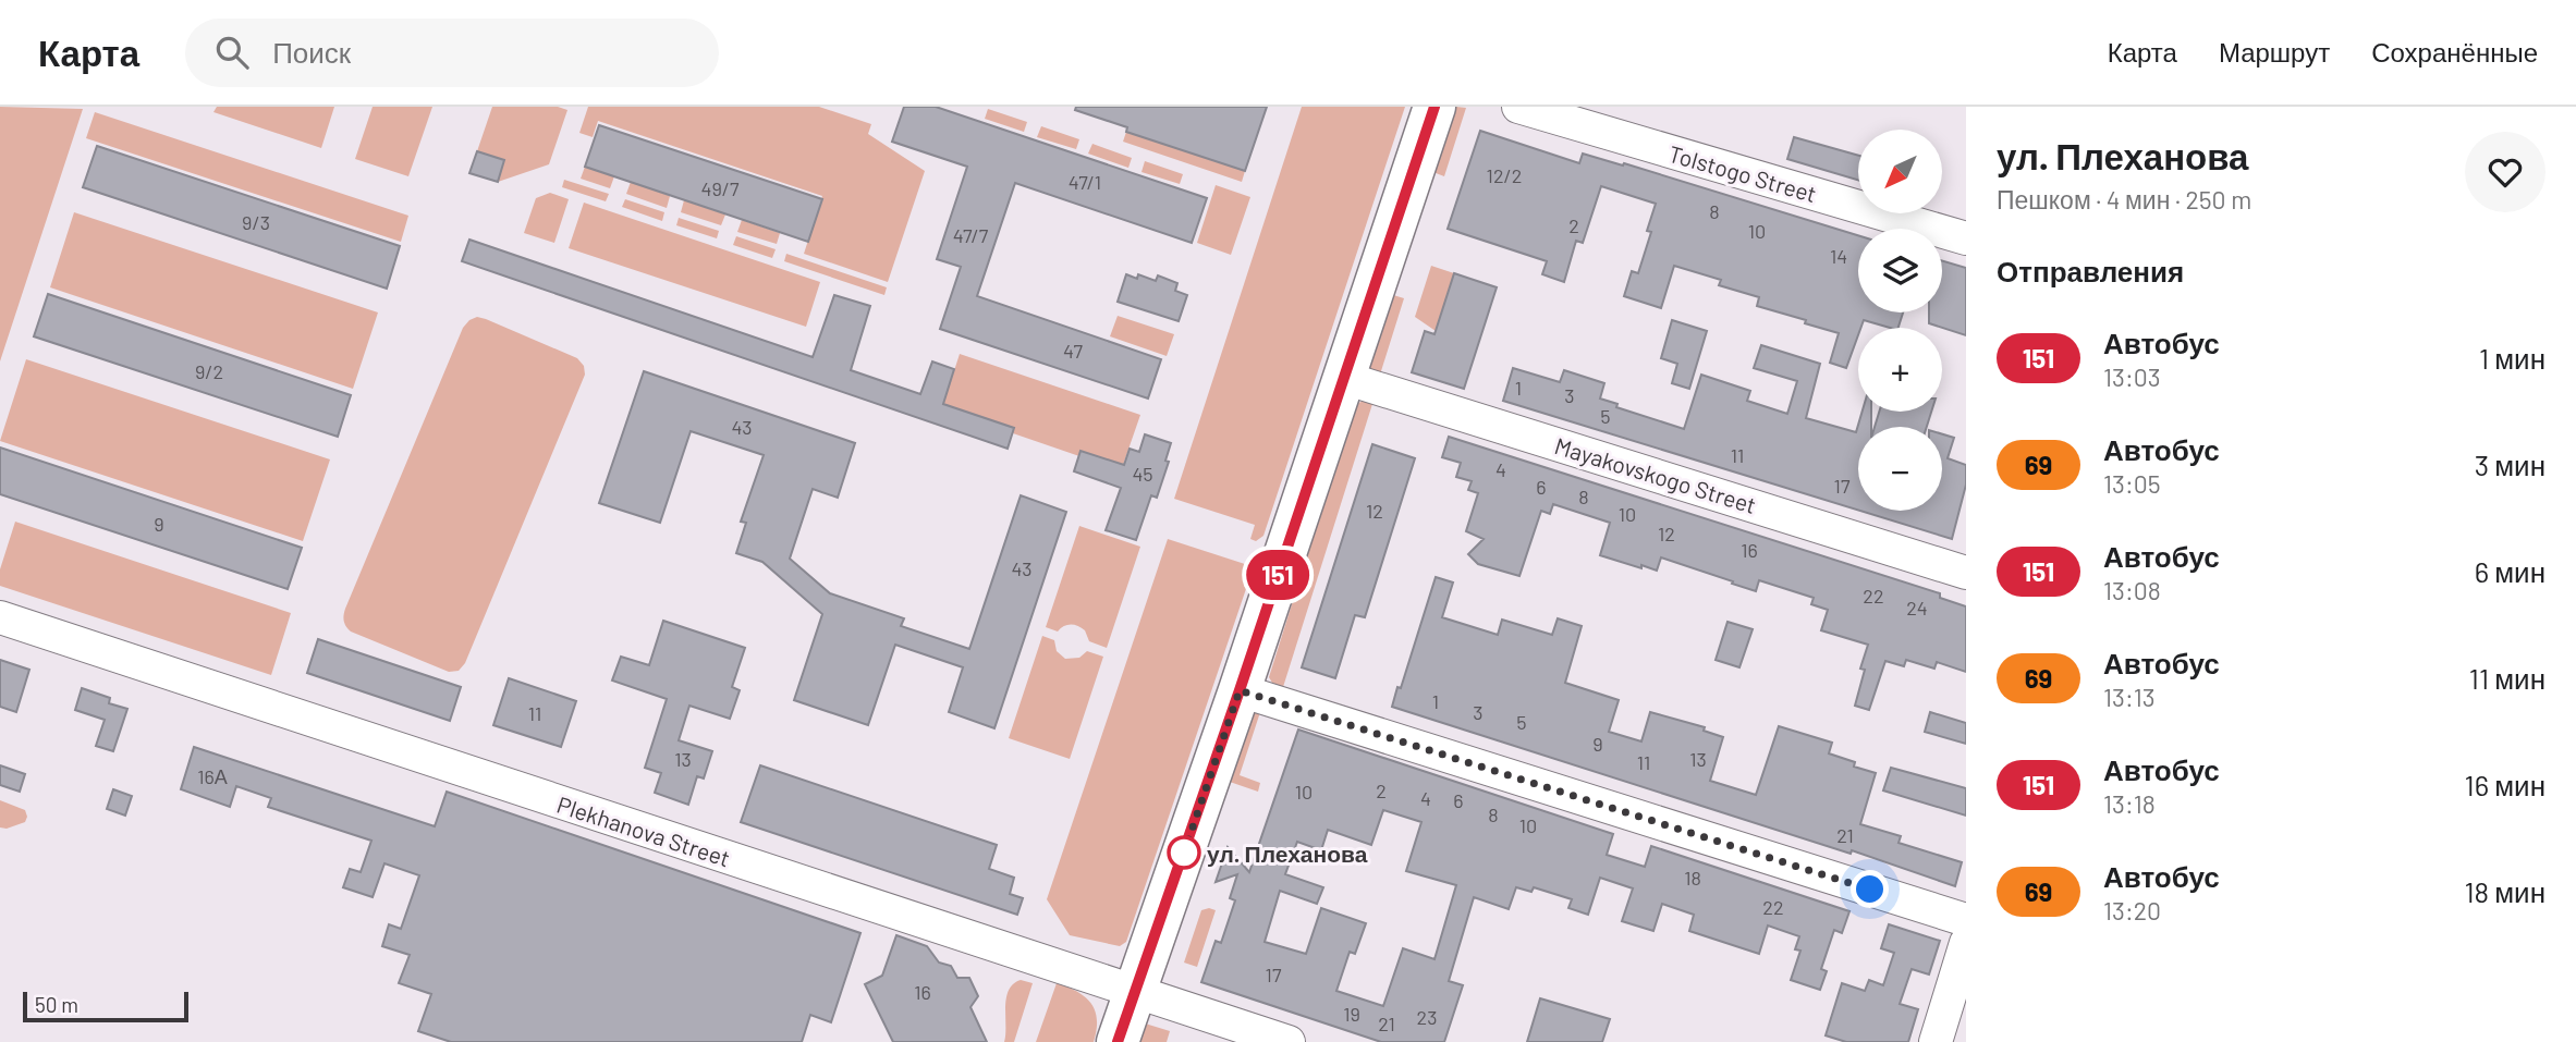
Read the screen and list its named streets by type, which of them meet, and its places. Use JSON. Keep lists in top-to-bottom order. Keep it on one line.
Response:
{"streets":{"street":["Tolstogo Street","Mayakovskogo Street","Plekhanova Street"]},"places":["ул. Плеханова"],"lines":["bus line 151"],"house_numbers":["12/2","47/1","49/7","8","9/3","2","10","47/7","14","47","9/2","1","3","5","43","11","4","45","17","6","8","12","10","9","12","16","43","22","24","1","3","11","5","9","13","13","11","16А","2","10","4","6","8","10","21","18","22","17","16","19","23","21"],"scale_bar":"50 m","north":"bottom left","page":{"header":"Карта","search":"Поиск","nav":["Карта","Маршрут","Сохранённые"],"on_map":"151","heading":[["ул. Плеханова","Пешком · 4 мин · 250 m"],"Отправления"],"map_buttons":["+","−"],"list":[{"mark":"151","name":"Автобус","note":"13:03","value":"1 мин"},{"mark":"69","name":"Автобус","note":"13:05","value":"3 мин"},{"mark":"151","name":"Автобус","note":"13:08","value":"6 мин"},{"mark":"69","name":"Автобус","note":"13:13","value":"11 мин"},{"mark":"151","name":"Автобус","note":"13:18","value":"16 мин"},{"mark":"69","name":"Автобус","note":"13:20","value":"18 мин"}],"scale":"50 m"}}
